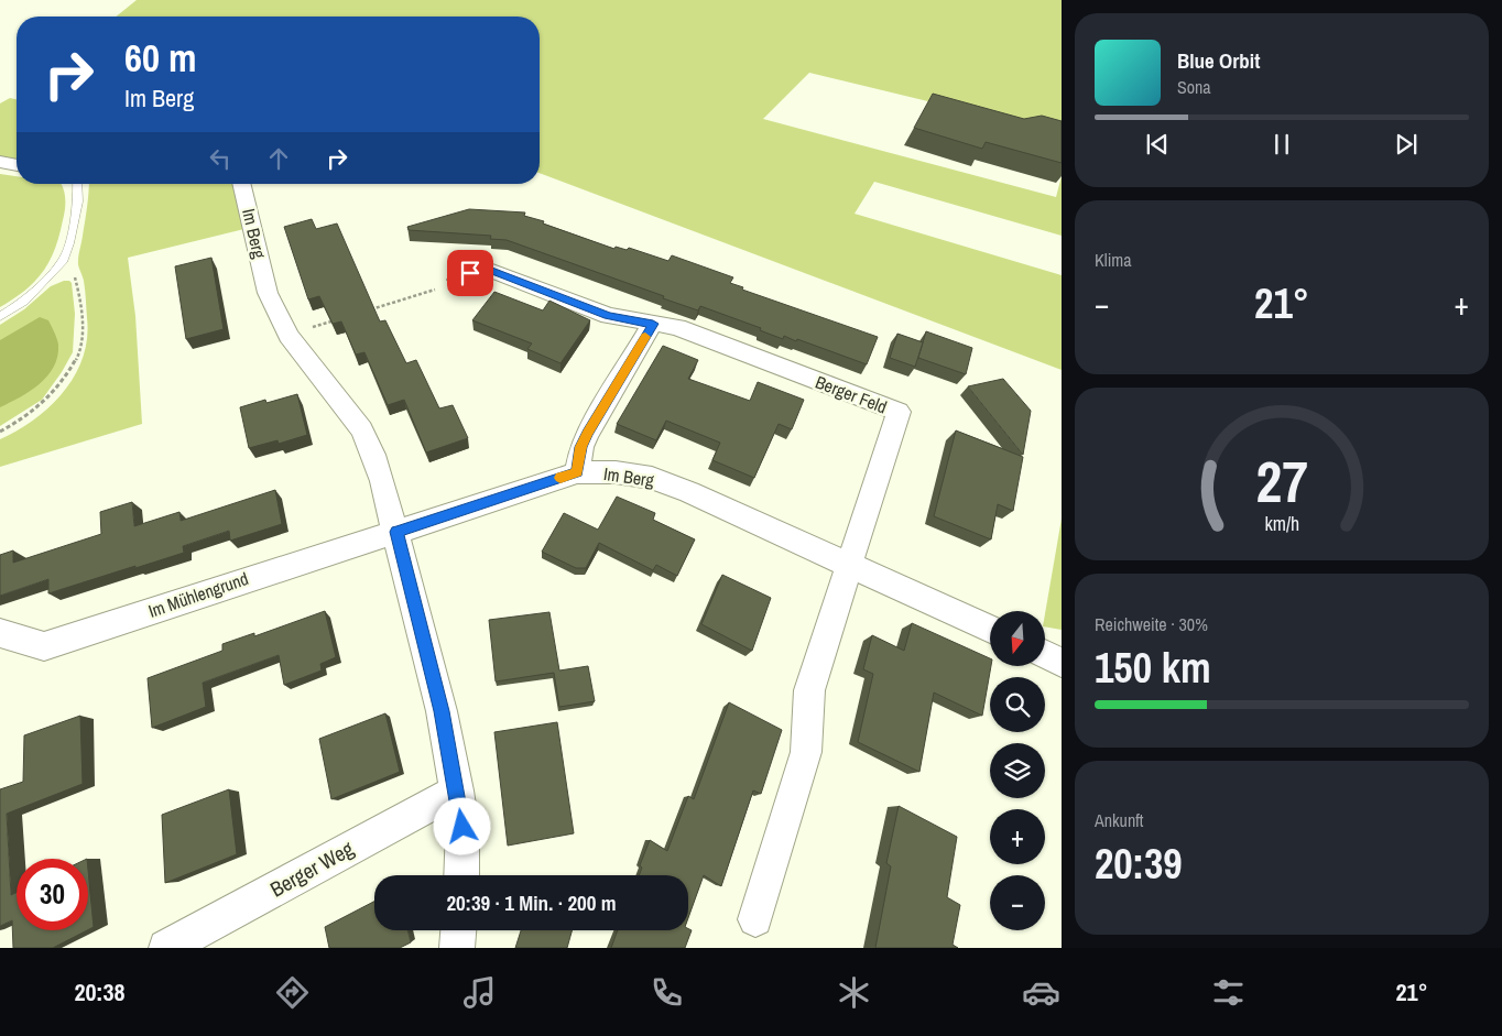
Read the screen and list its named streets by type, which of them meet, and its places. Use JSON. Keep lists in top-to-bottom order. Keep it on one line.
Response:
{"streets":{"street":["Im Berg","Berger Feld","Im Mühlengrund","Berger Weg"]},"crossings":[["Im Berg","Berger Feld"],["Im Berg","Im Mühlengrund"]],"north":"bottom","page":{"turn":["60 m","Im Berg"],"song":["Blue Orbit","Sona"],"tile":["Klima",["Reichweite · 30%","150 km"],["Ankunft","20:39"]],"heat":["−","21°","+"],"map_buttons":["+","−"],"limit":"30","trip":"20:39 · 1 Min. · 200 m","tabs":["20:38","21°"],"gauge":["27","km/h"]}}
